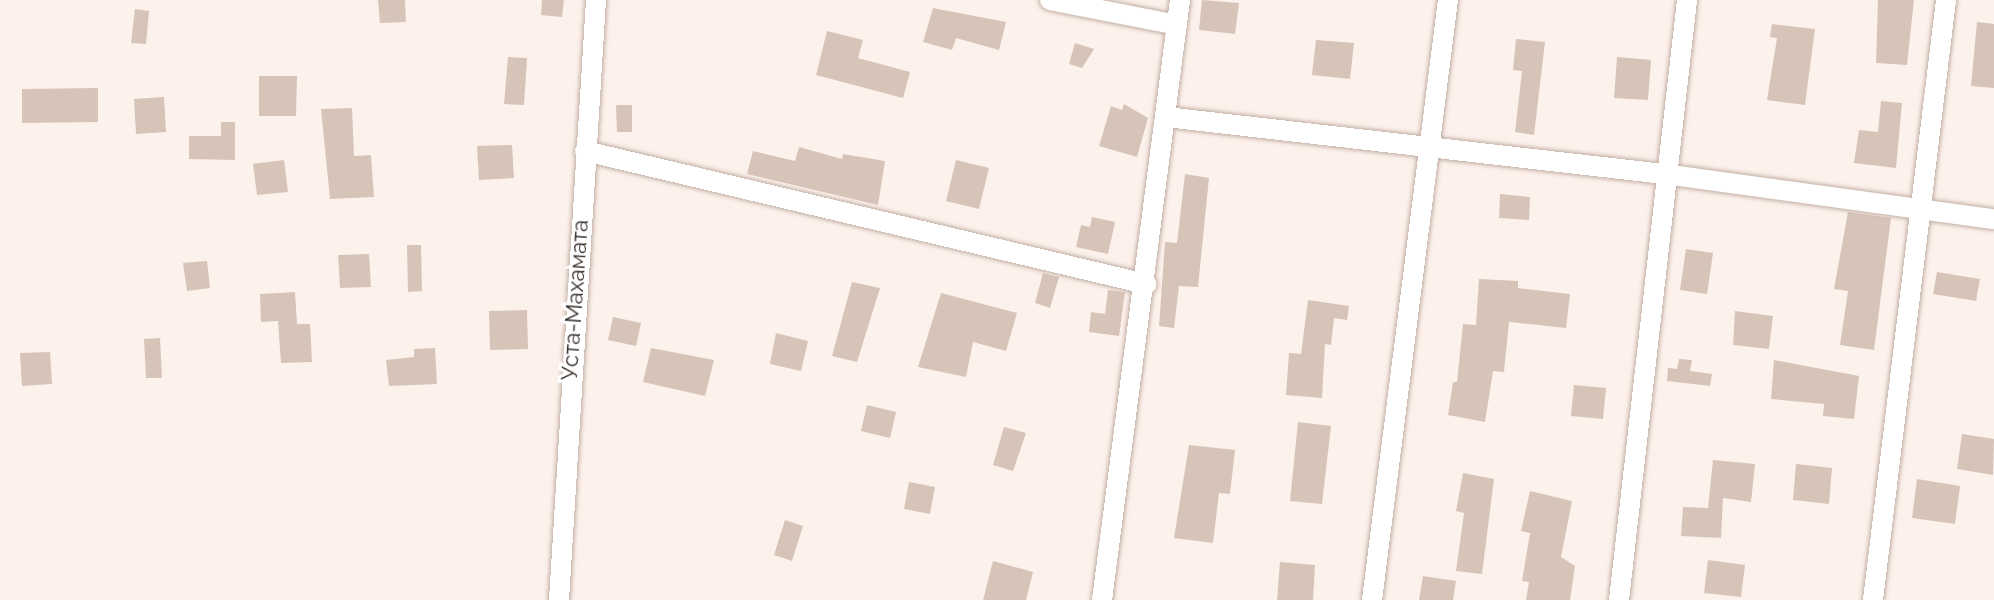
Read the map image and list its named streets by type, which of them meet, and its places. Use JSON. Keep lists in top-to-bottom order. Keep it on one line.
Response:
{"streets":{"street":["Уста-Махамата"]}}
